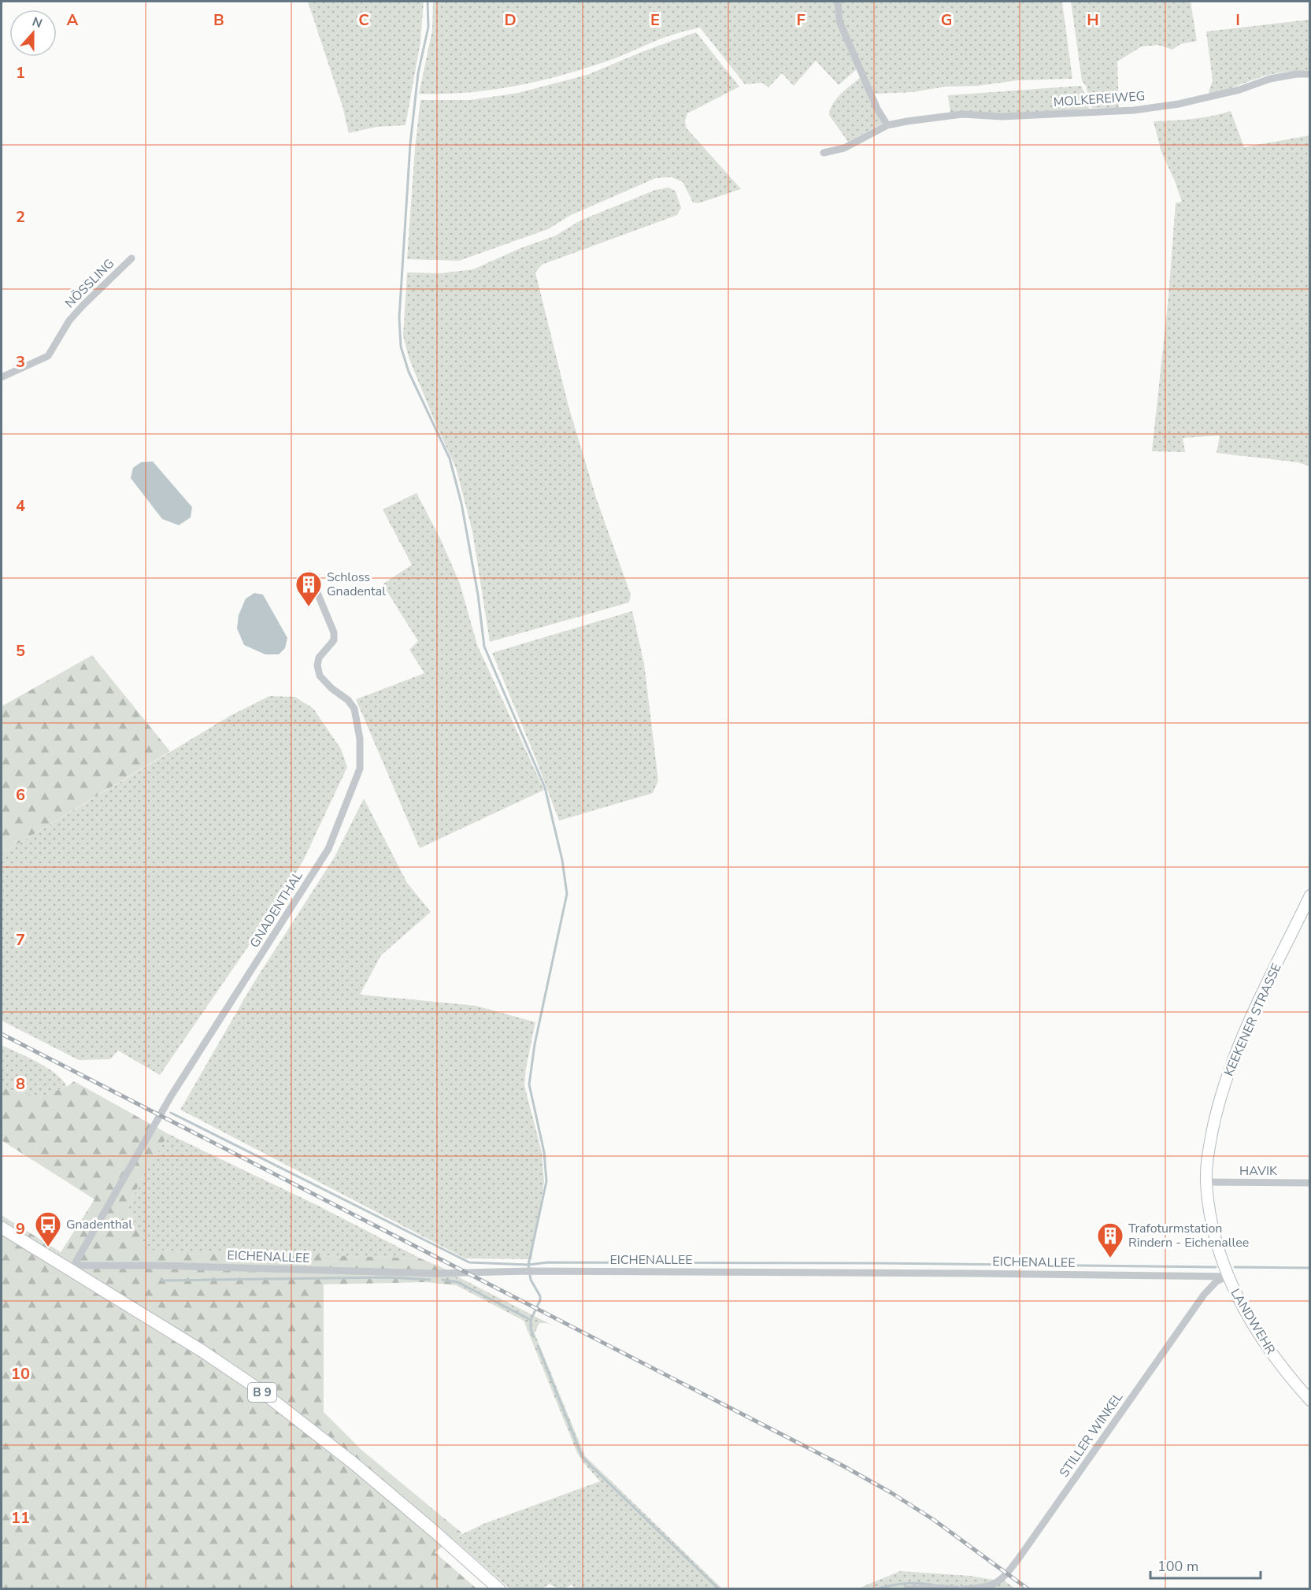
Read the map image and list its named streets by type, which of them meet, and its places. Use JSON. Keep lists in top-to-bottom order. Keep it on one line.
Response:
{"streets":{"main road":["KEEKENER STRASSE","LANDWEHR","B 9"],"street":["MOLKEREIWEG","NÖSSLING","GNADENTHAL","HAVIK","EICHENALLEE","STILLER WINKEL"]},"crossings":[["GNADENTHAL","EICHENALLEE"],["GNADENTHAL","B 9"],["KEEKENER STRASSE","HAVIK"],["KEEKENER STRASSE","LANDWEHR"],["EICHENALLEE","LANDWEHR"],["EICHENALLEE","B 9"],["EICHENALLEE","STILLER WINKEL"],["LANDWEHR","STILLER WINKEL"]],"places":{"building":["Schloss Gnadental","Trafoturmstation Rindern - Eichenallee"],"bus stop":["Gnadenthal"]},"scale_bar":"100 m","north":"top","grid":{"columns":["A","B","C","D","E","F","G","H","I"],"rows":["1","2","3","4","5","6","7","8","9","10","11"]}}
